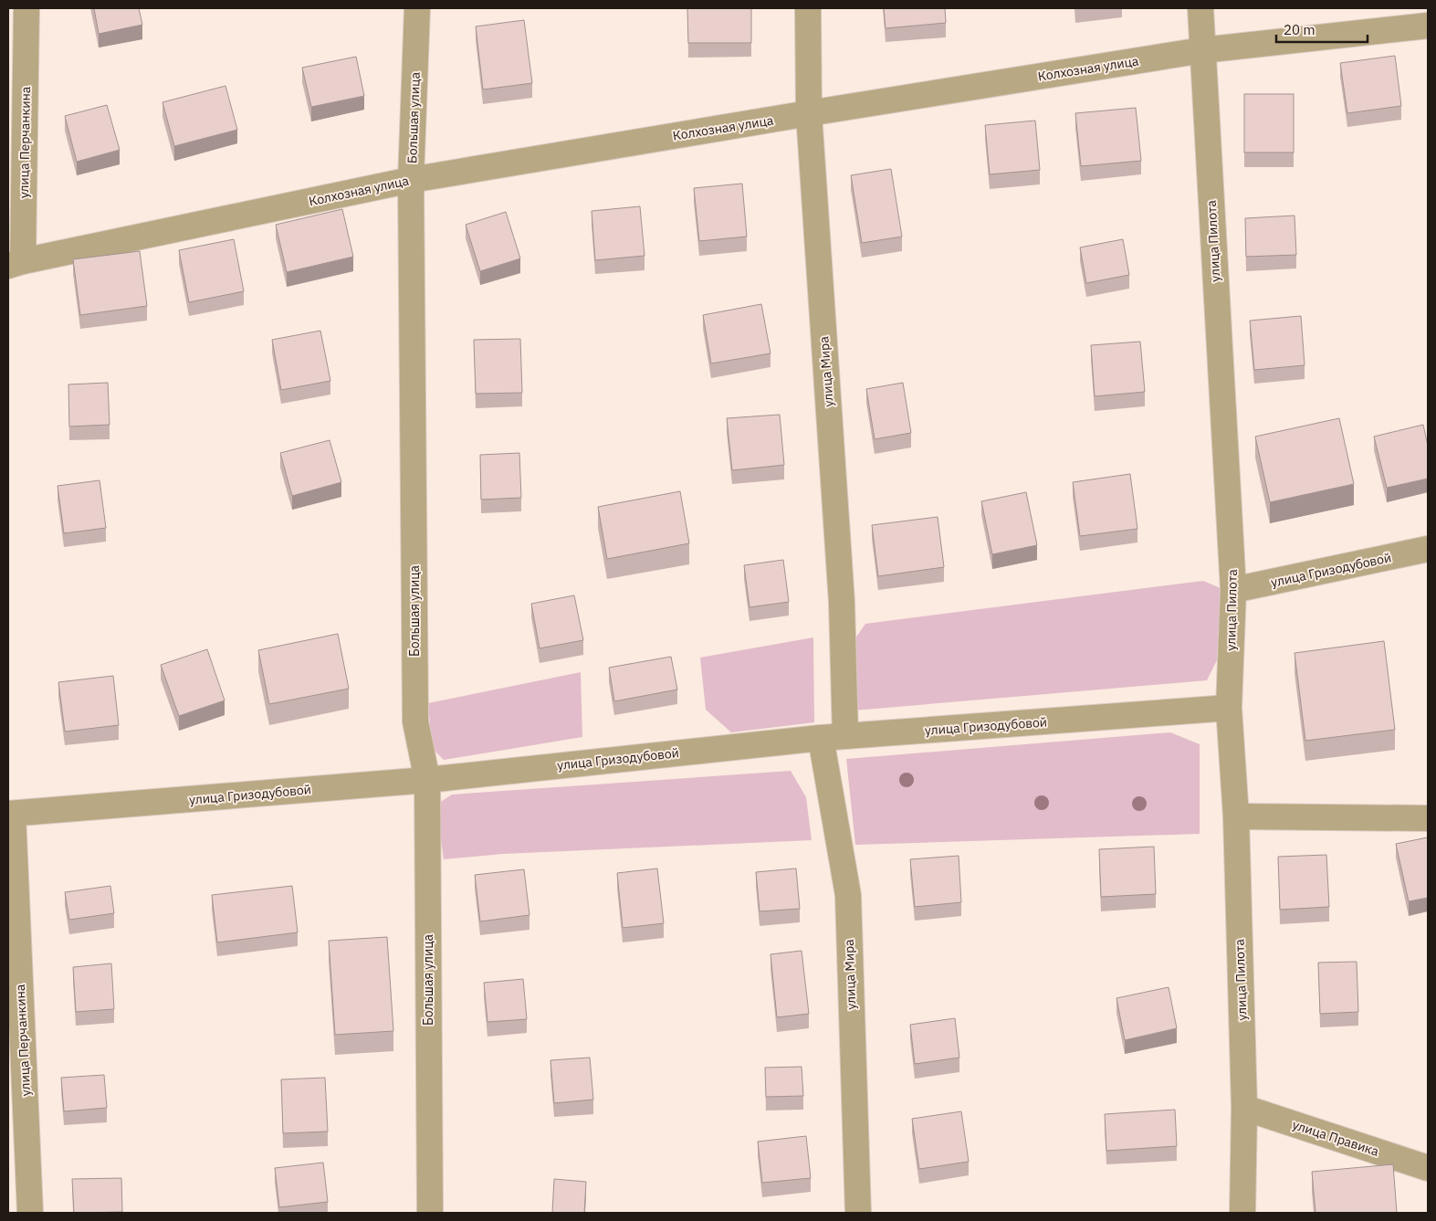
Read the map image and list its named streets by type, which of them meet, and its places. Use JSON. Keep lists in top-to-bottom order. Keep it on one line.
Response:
{"streets":{"street":["Колхозная улица","Большая улица","улица Перчанкина","улица Пилота","улица Мира","улица Гризодубовой","улица Правика"]},"crossings":[["Колхозная улица","Большая улица"],["Колхозная улица","улица Перчанкина"],["Колхозная улица","улица Пилота"],["Колхозная улица","улица Мира"],["Большая улица","улица Гризодубовой"],["улица Перчанкина","улица Гризодубовой"],["улица Пилота","улица Гризодубовой"],["улица Пилота","улица Правика"],["улица Мира","улица Гризодубовой"]],"scale_bar":"20 m"}
